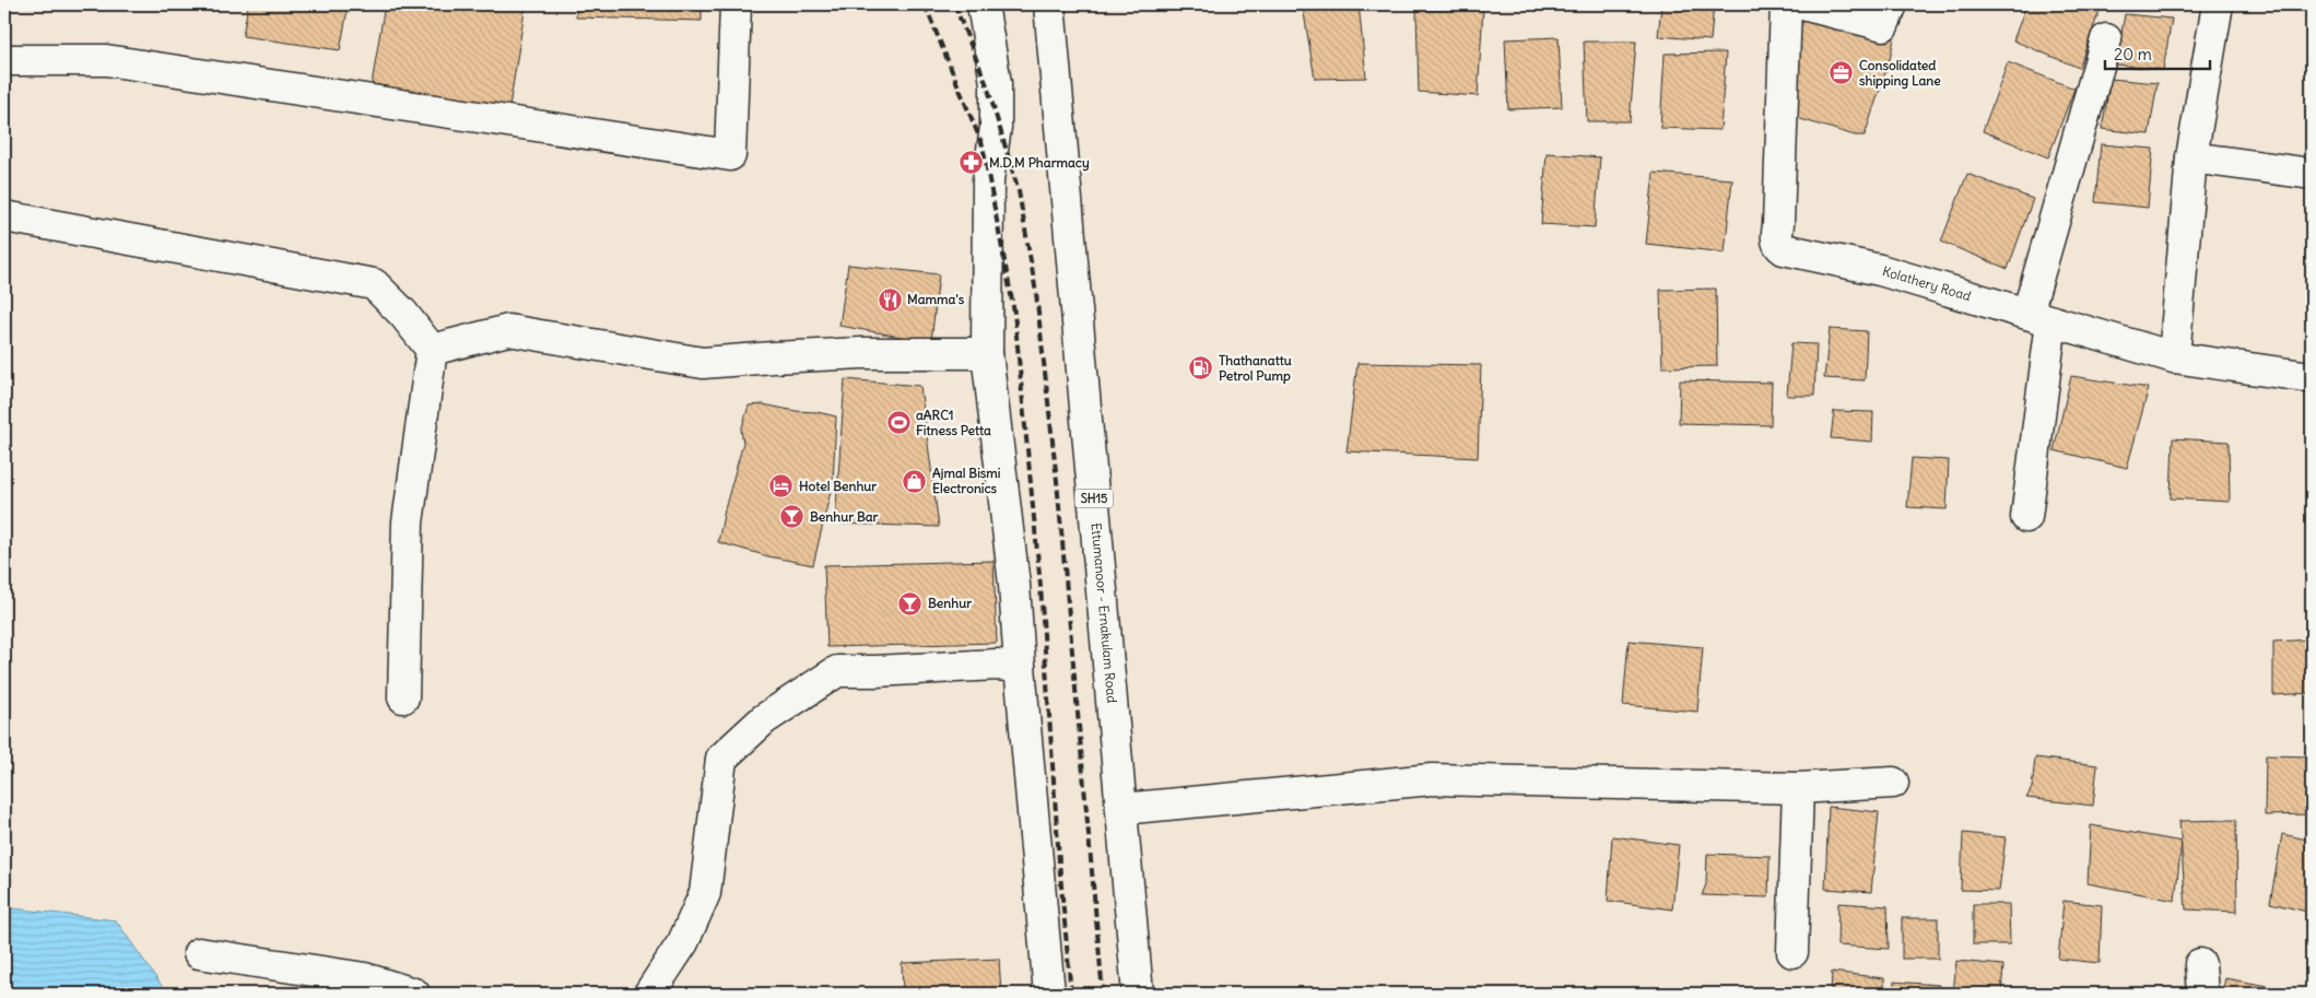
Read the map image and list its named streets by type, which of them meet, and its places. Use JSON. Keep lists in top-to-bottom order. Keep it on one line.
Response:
{"streets":{"street":["Kolathery Road","SH15","Ettumanoor - Ernakulam Road"]},"places":{"office":["Consolidated shipping Lane"],"pharmacy":["M.D.M Pharmacy"],"restaurant":["Mamma's"],"fuel station":["Thathanattu Petrol Pump"],"sports":["aARC1 Fitness Petta"],"shop":["Ajmal Bismi Electronics"],"hotel":["Hotel Benhur"],"bar":["Benhur Bar","Benhur"]},"scale_bar":"20 m"}
